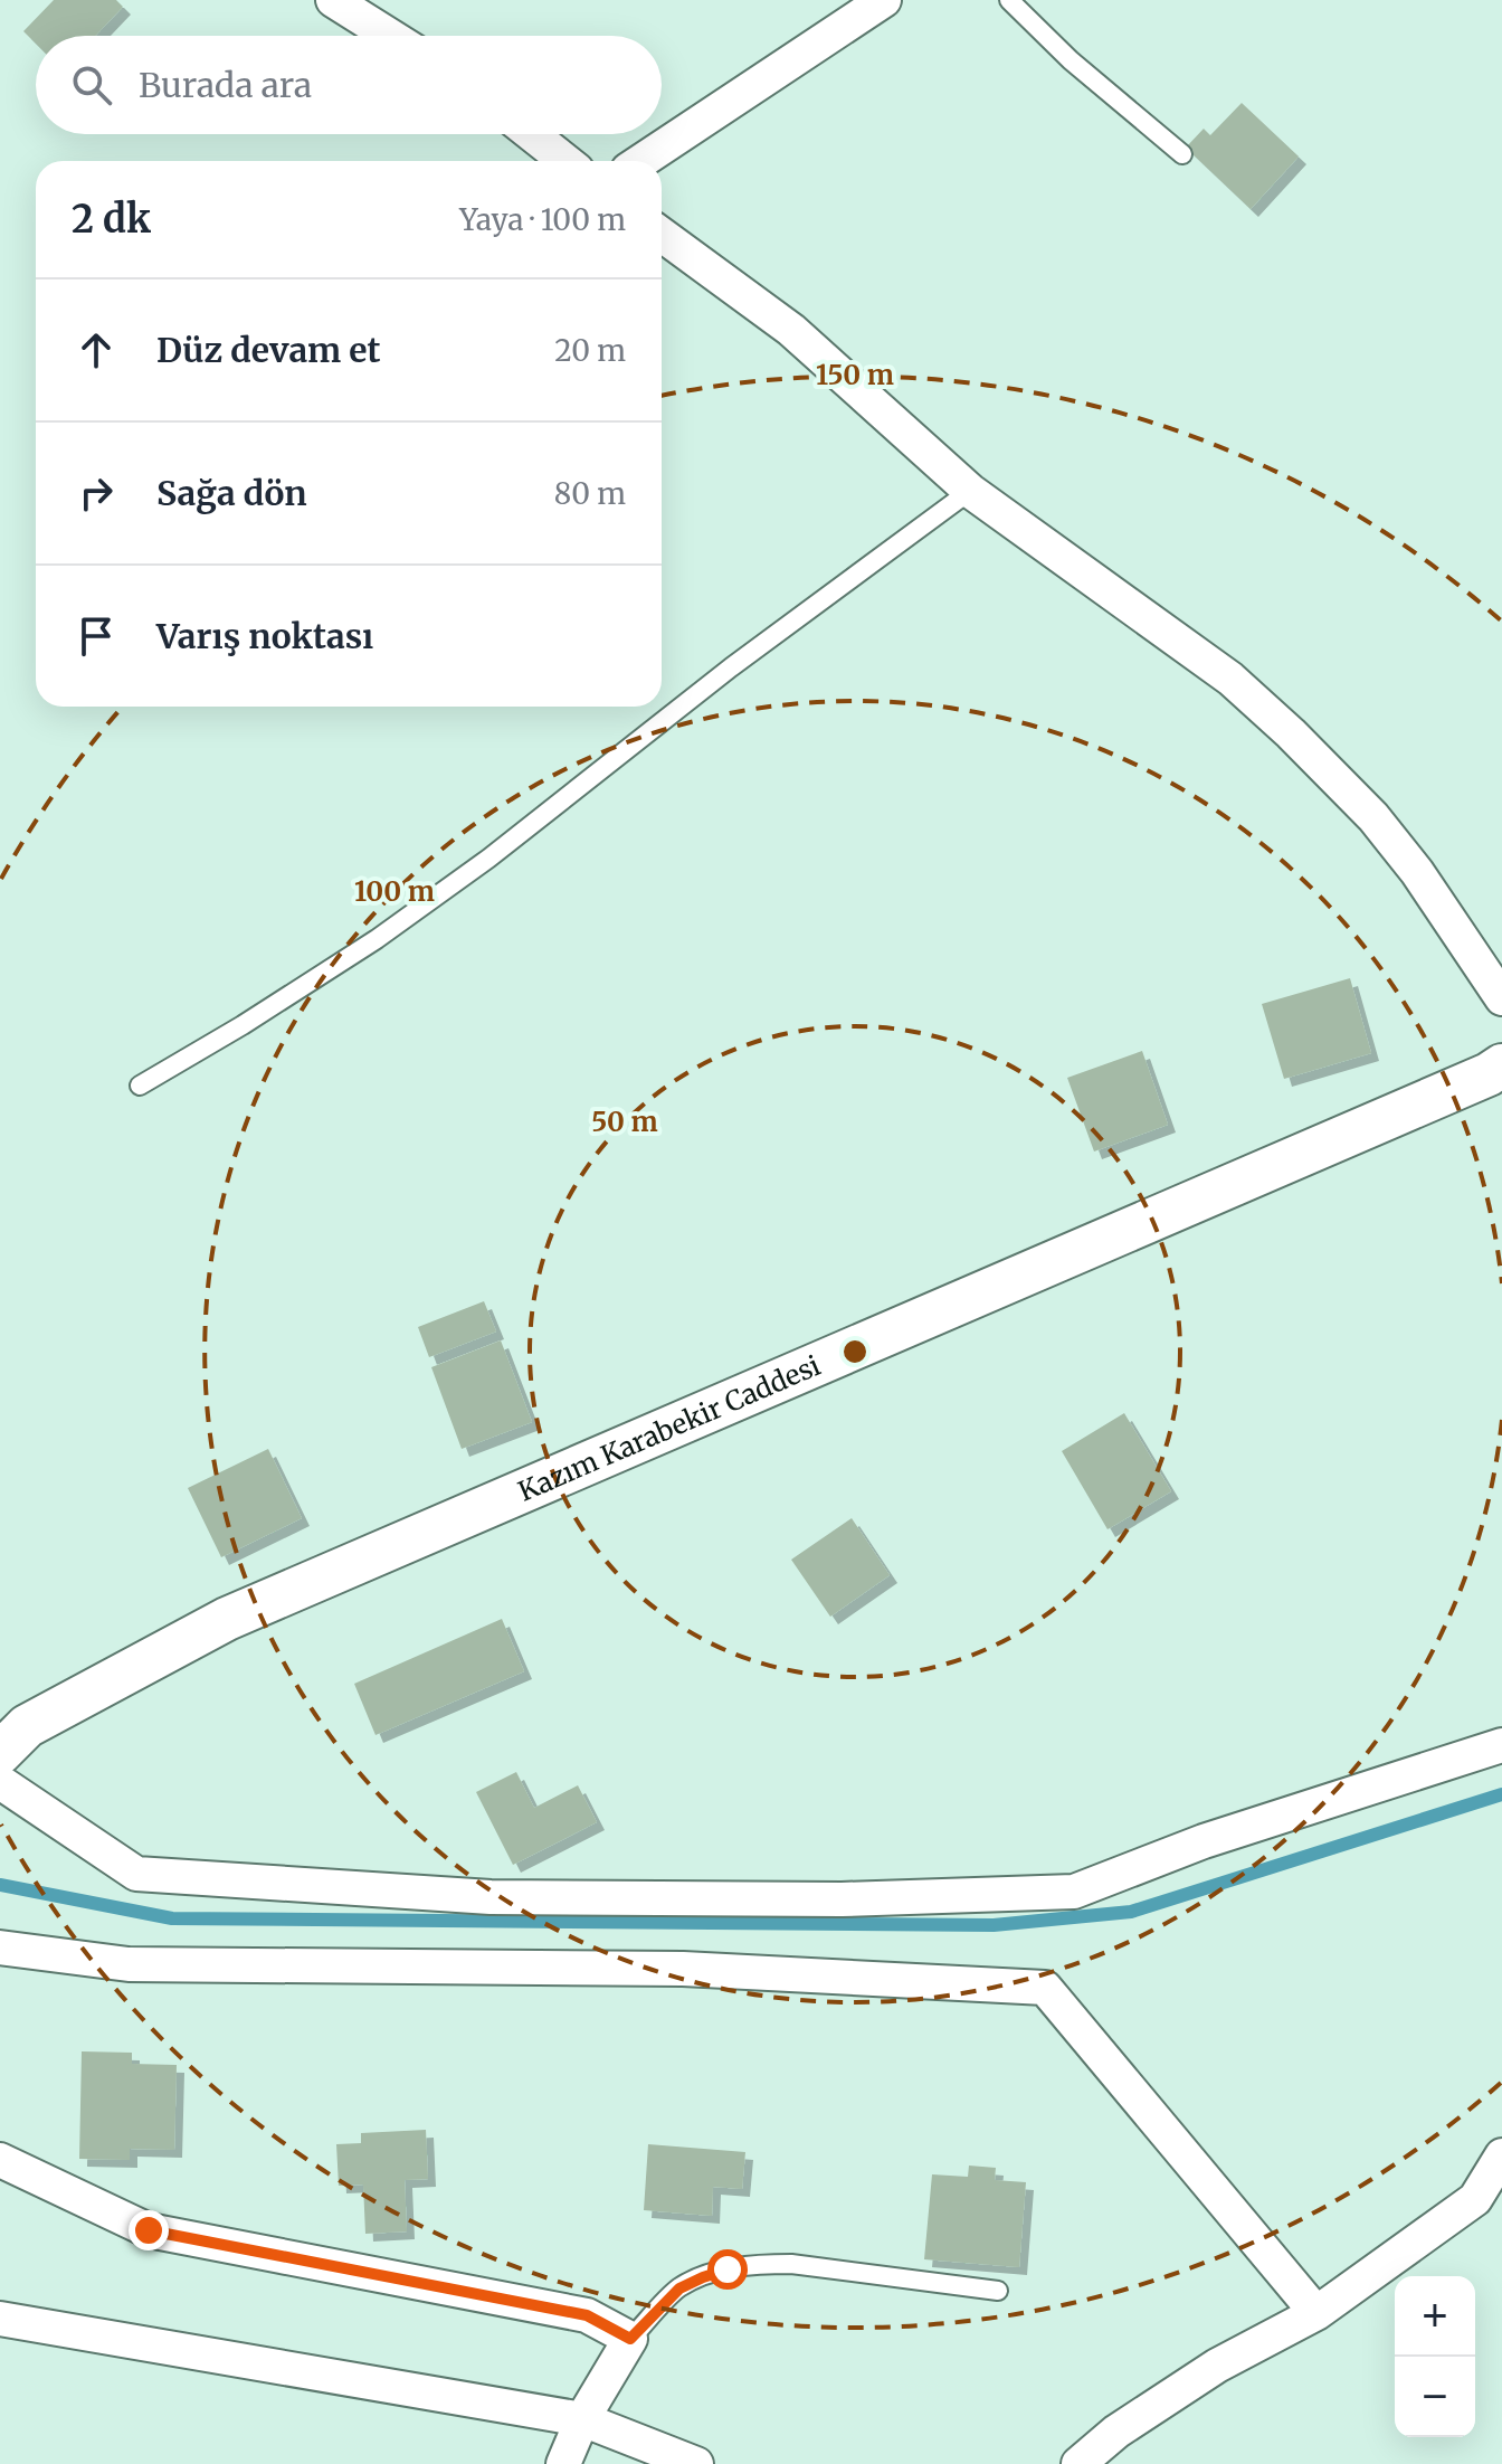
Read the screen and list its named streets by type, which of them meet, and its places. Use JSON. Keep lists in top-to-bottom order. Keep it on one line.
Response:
{"streets":{"street":["Kazım Karabekir Caddesi"]},"page":{"search":"Burada ara","heading":["2 dk","Yaya · 100 m"],"list":[["Düz devam et","20 m"],["Sağa dön","80 m"],"Varış noktası"],"map_buttons":["+","−"]},"rings":["150 m","100 m","50 m"]}
